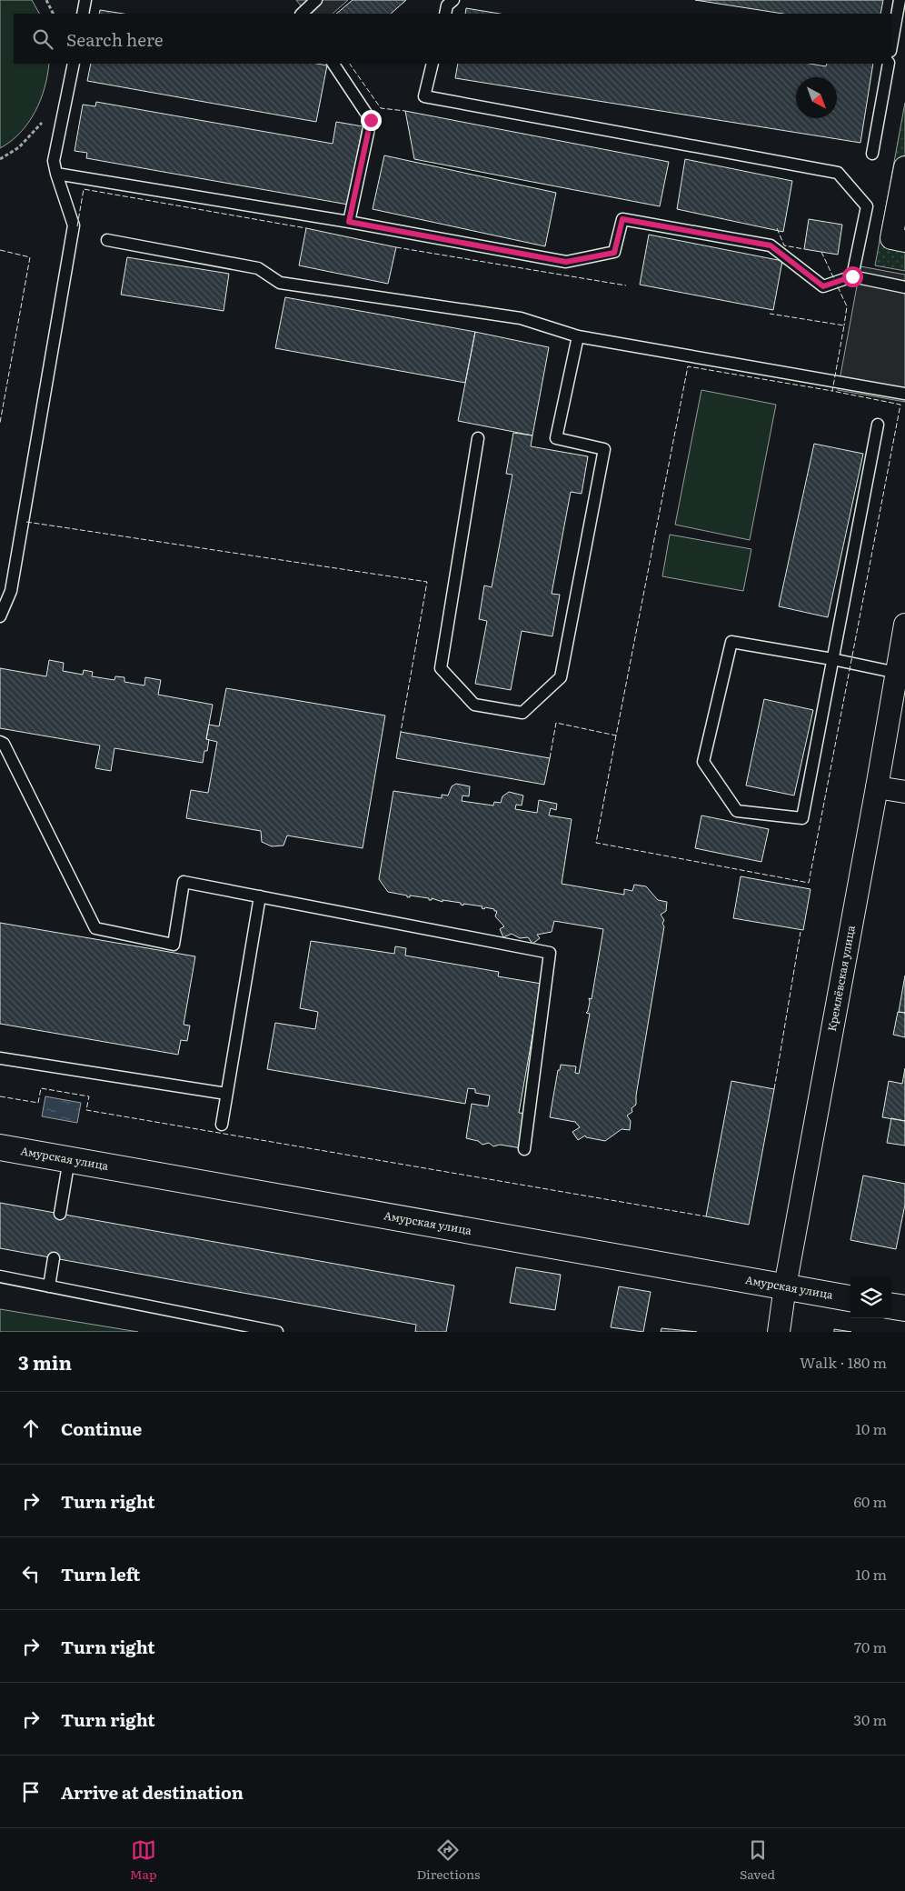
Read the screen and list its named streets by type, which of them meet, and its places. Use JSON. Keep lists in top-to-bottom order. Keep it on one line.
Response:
{"streets":{"street":["Кремлёвская улица","Амурская улица"]},"crossings":[["Кремлёвская улица","Амурская улица"]],"north":"bottom right","page":{"search":"Search here","heading":["3 min","Walk · 180 m"],"list":[["Continue","10 m"],["Turn right","60 m"],["Turn left","10 m"],["Turn right","70 m"],["Turn right","30 m"],"Arrive at destination"],"nav":["Map","Directions","Saved"]}}
